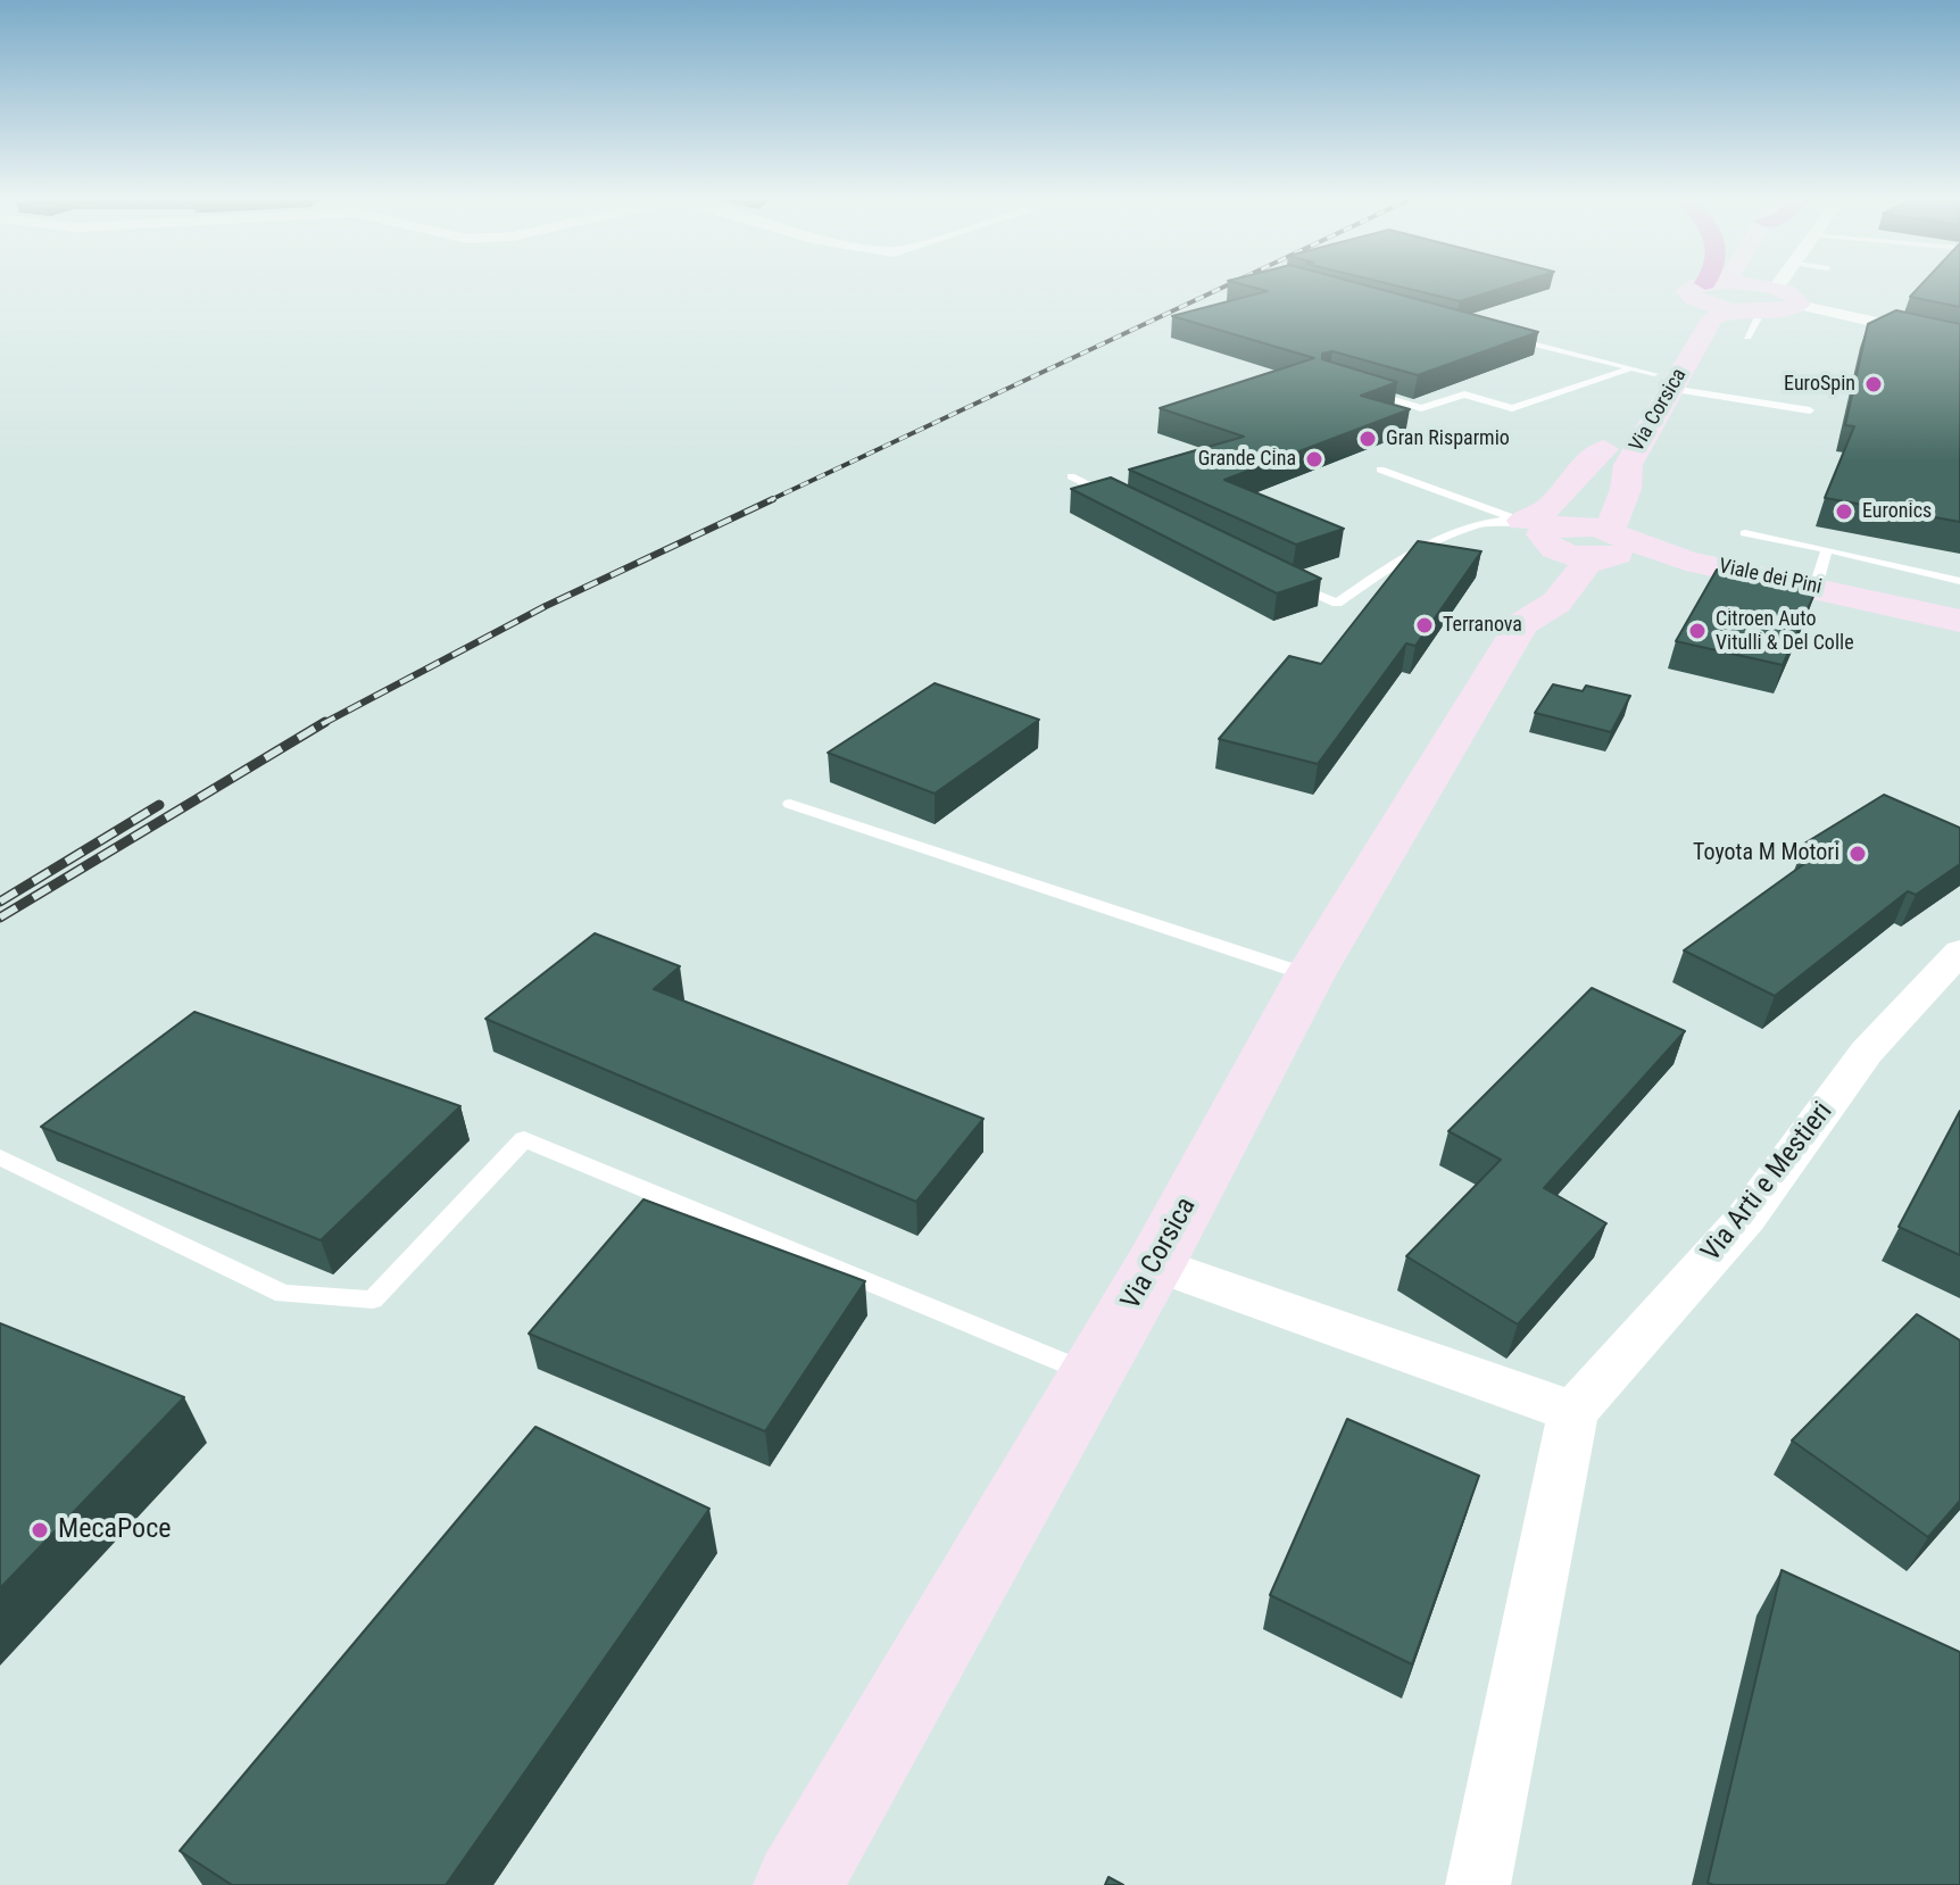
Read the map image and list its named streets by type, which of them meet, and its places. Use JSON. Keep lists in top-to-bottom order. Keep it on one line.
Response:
{"streets":{"main road":["Via Corsica","Viale dei Pini"],"street":["Via Arti e Mestieri"]},"crossings":[["Via Corsica","Viale dei Pini"]],"places":["EuroSpin","Gran Risparmio","Grande Cina","Euronics","Terranova","Citroen Auto Vitulli & Del Colle","Toyota M Motori","MecaPoce"]}
